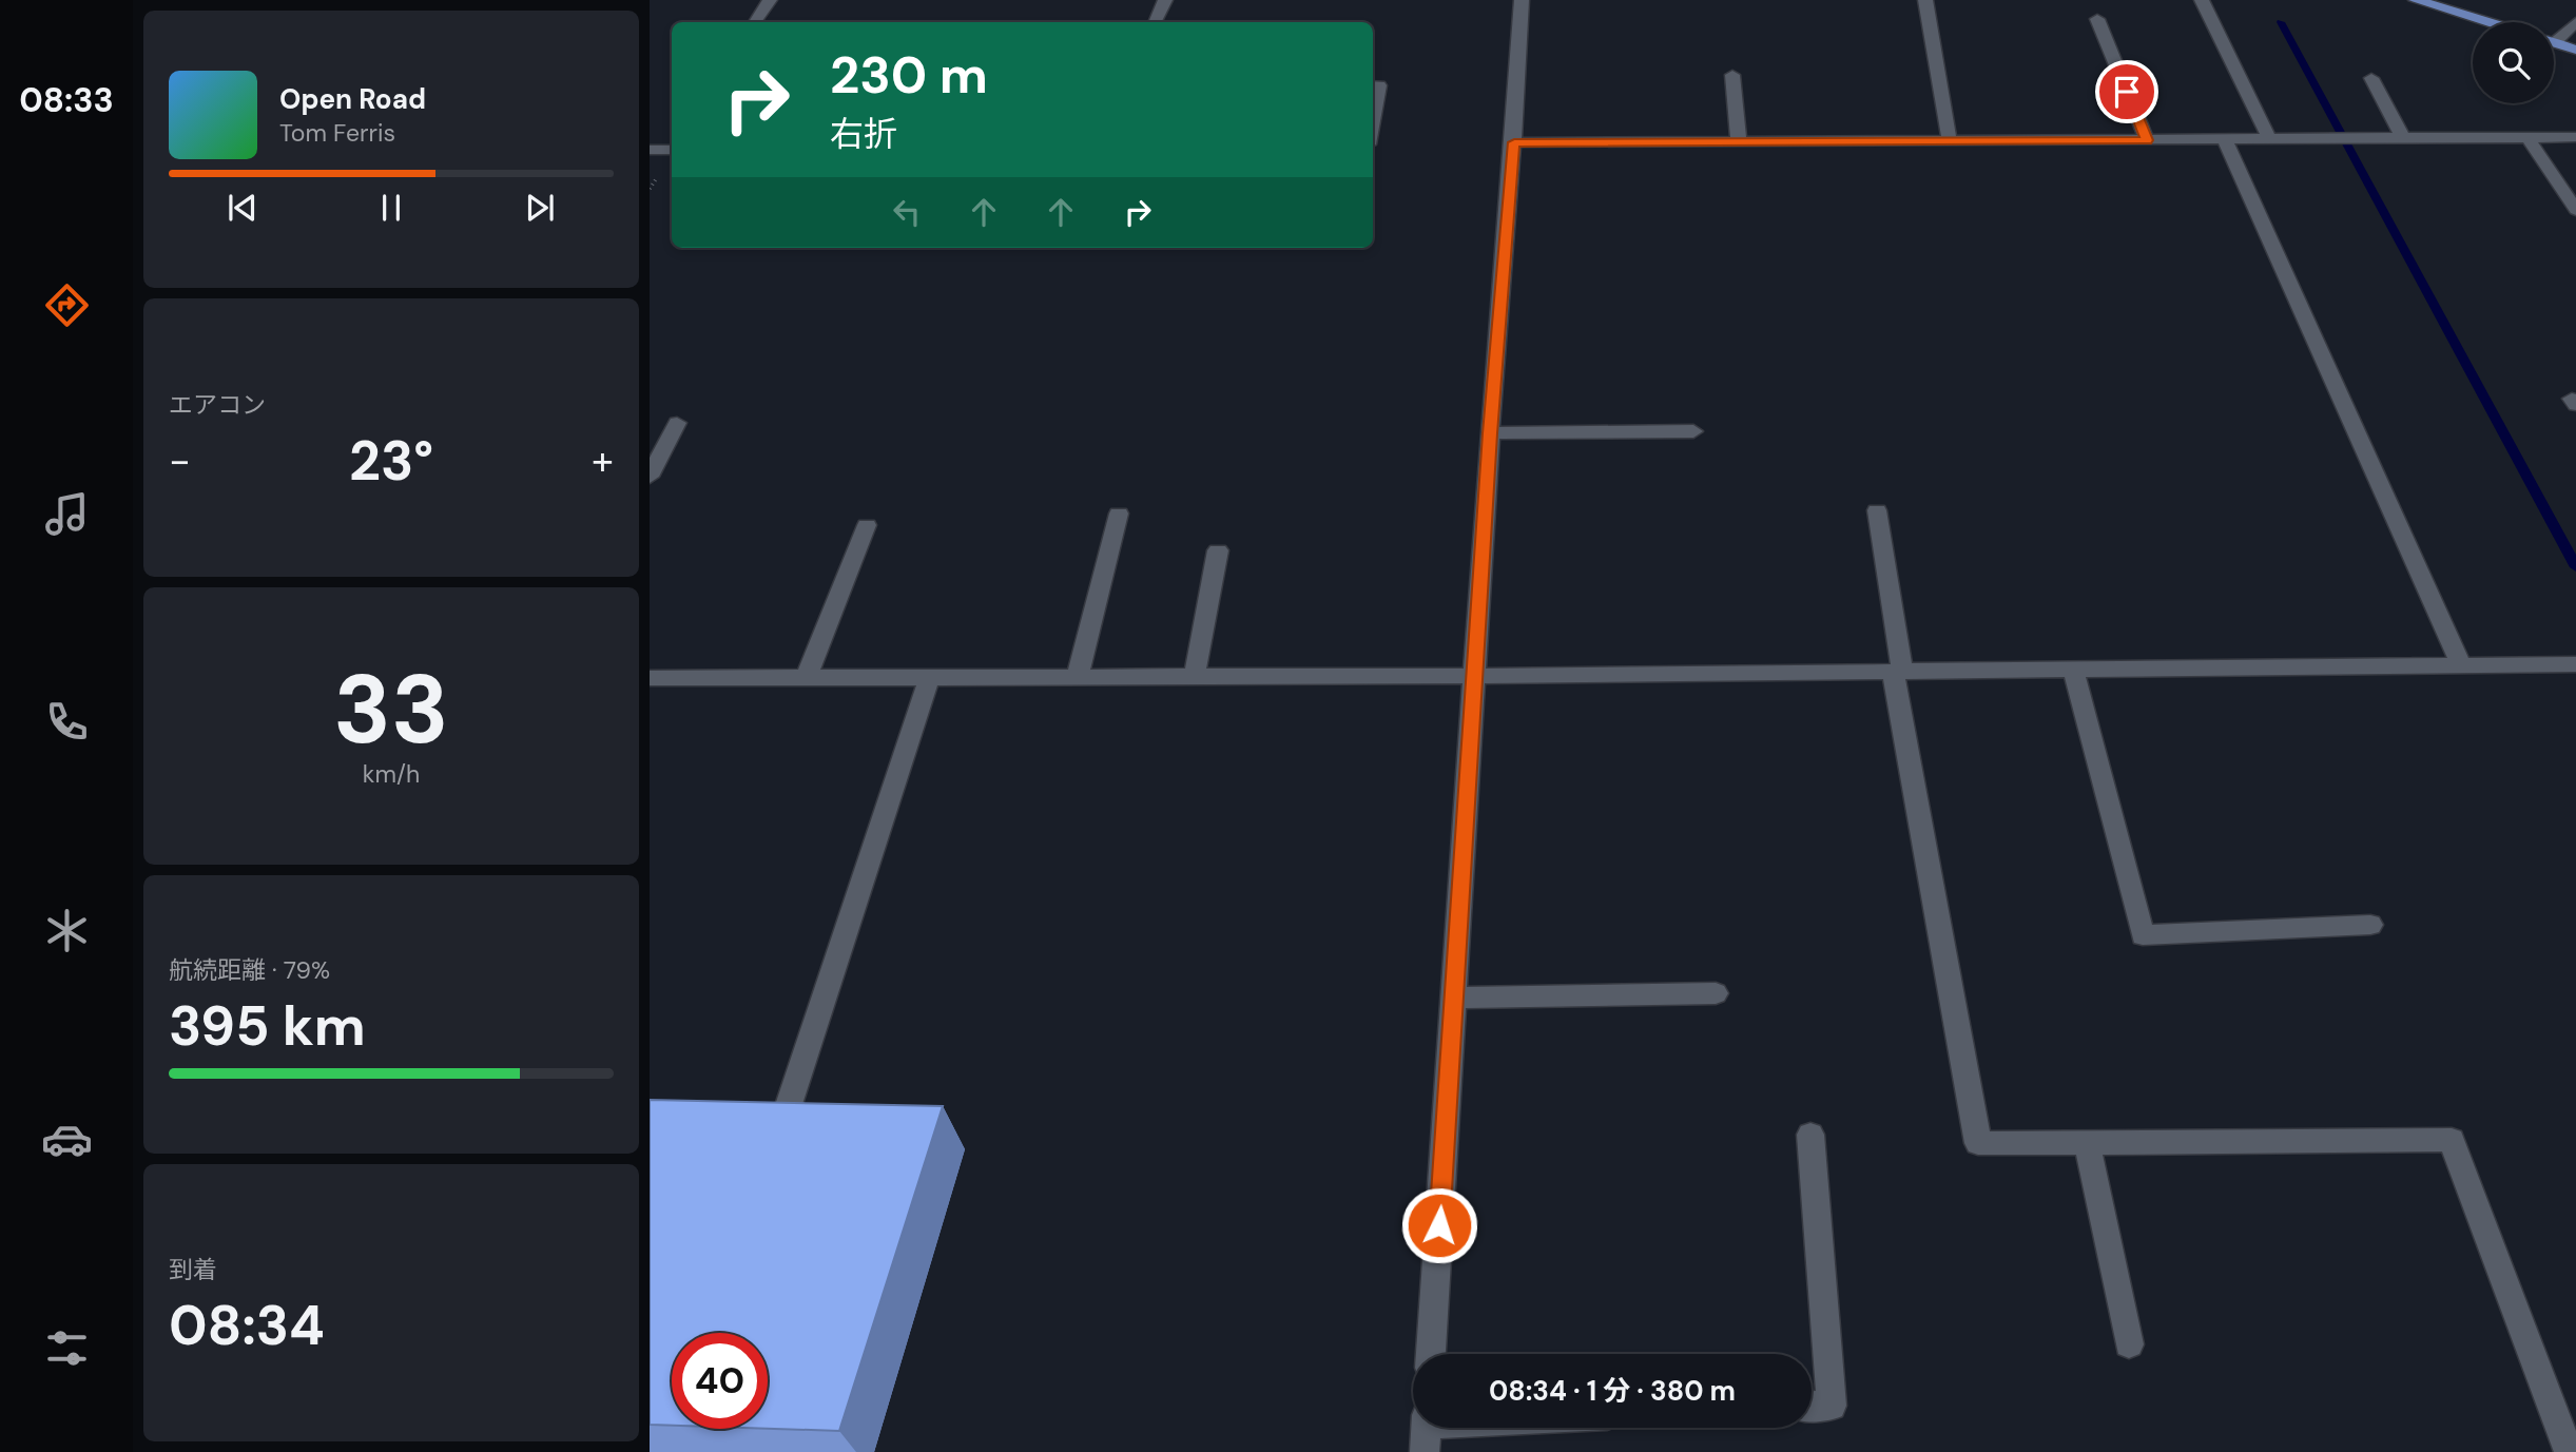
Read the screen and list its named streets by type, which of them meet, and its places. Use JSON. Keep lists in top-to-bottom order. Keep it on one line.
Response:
{"page":{"tabs":"08:33","turn":["230 m","右折"],"song":["Open Road","Tom Ferris"],"tile":["エアコン",["33","km/h"],["航続距離 · 79%","395 km"],["到着","08:34"]],"heat":["−","23°","+"],"limit":"40","trip":"08:34 · 1 分 · 380 m"}}
